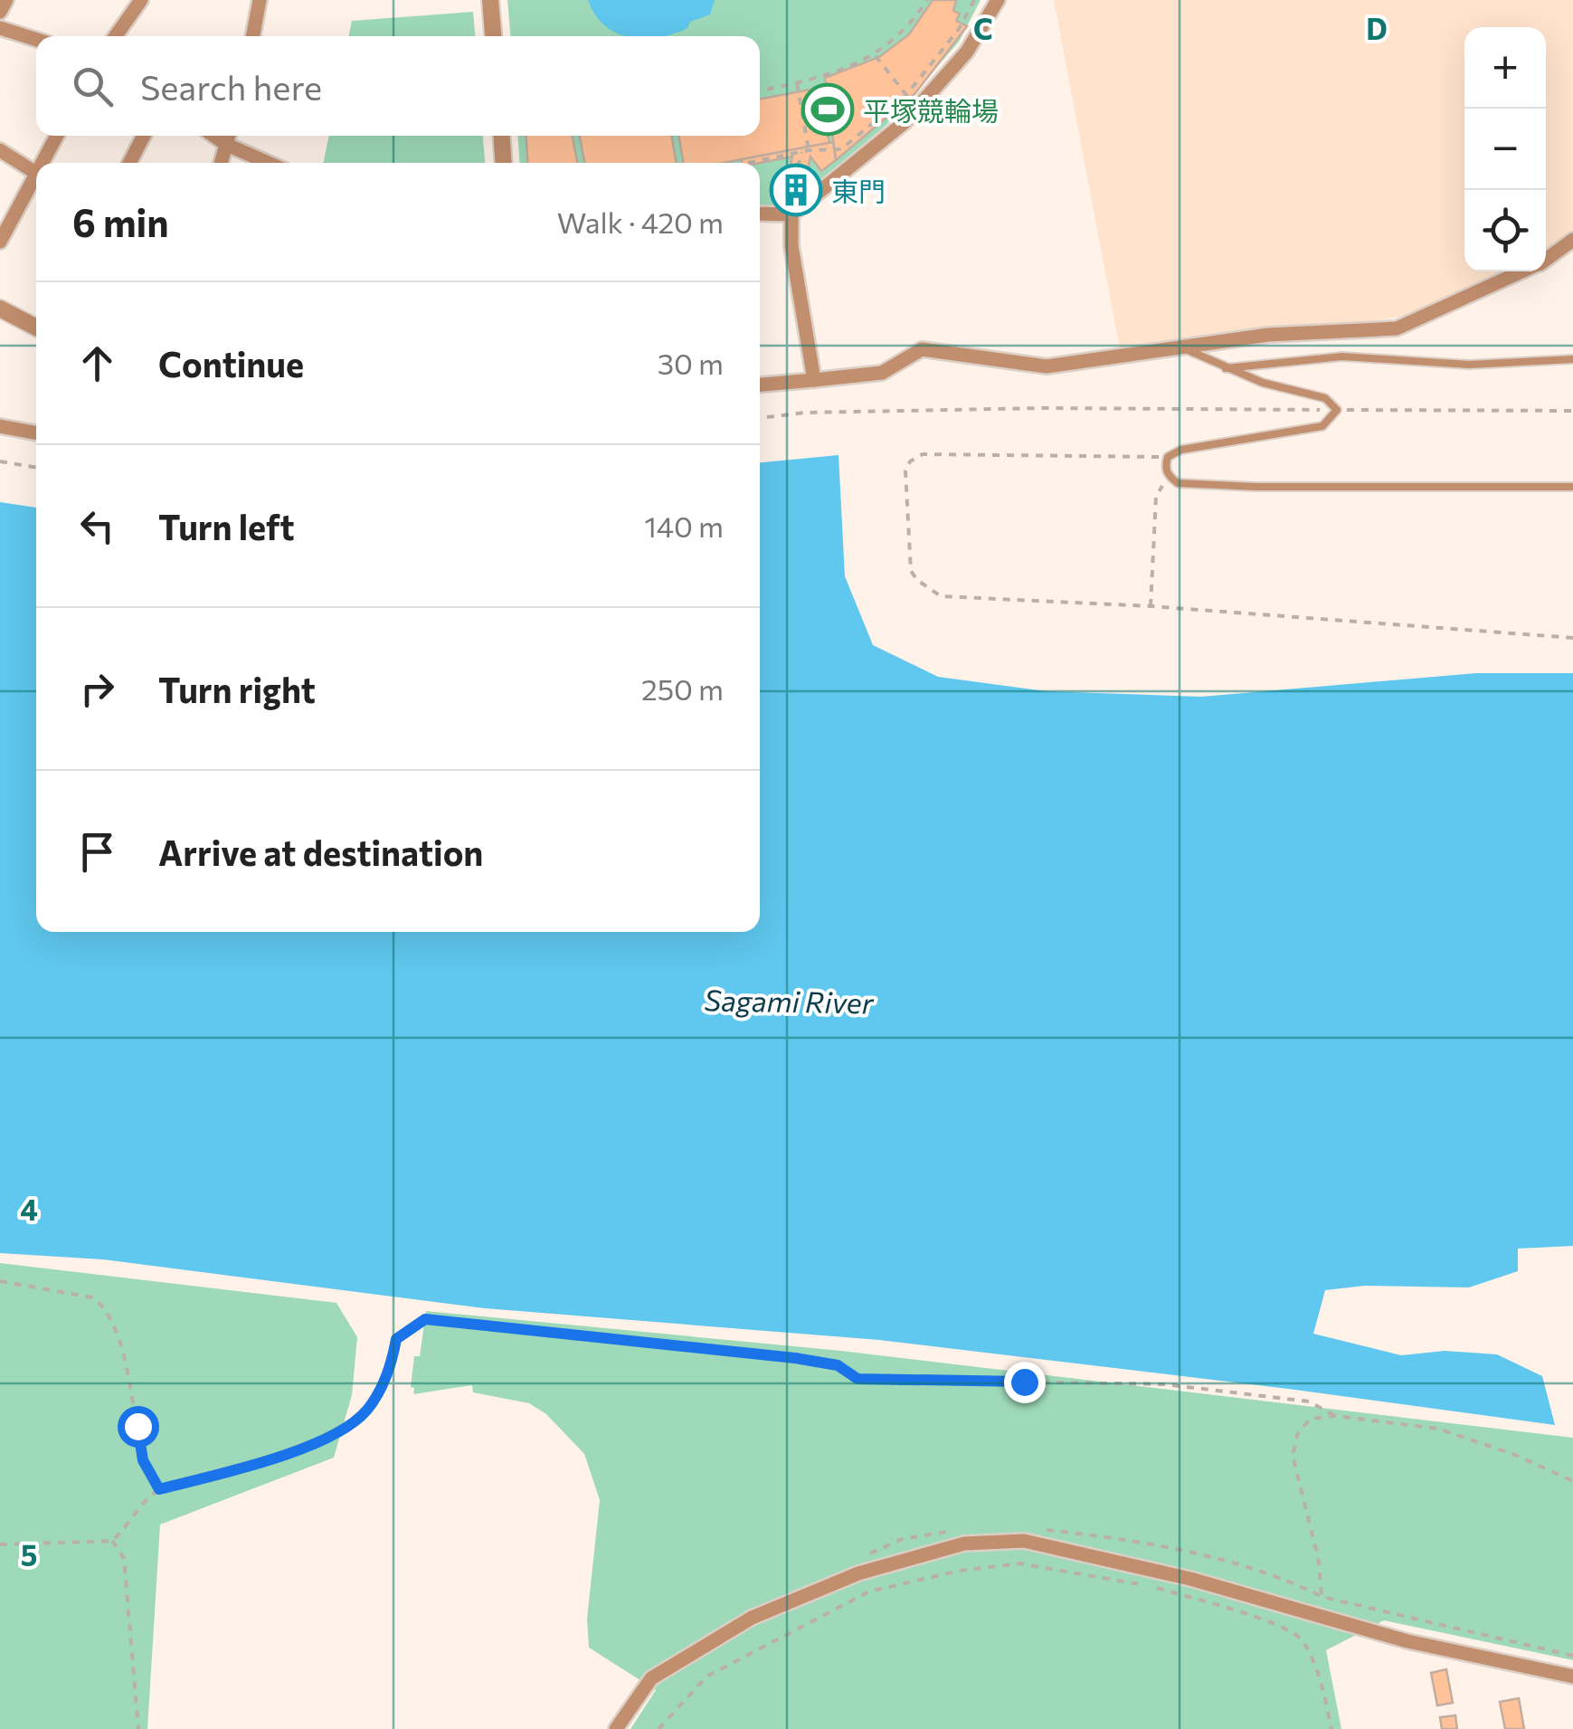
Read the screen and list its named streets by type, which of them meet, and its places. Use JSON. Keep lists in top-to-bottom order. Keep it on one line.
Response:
{"water":["Sagami River"],"places":{"sports":["平塚競輪場"],"building":["東門"]},"page":{"map_buttons":["+","−"],"search":"Search here","heading":["6 min","Walk · 420 m"],"list":[["Continue","30 m"],["Turn left","140 m"],["Turn right","250 m"],"Arrive at destination"]},"grid":{"columns":["C","D"],"rows":["4","5"]}}
